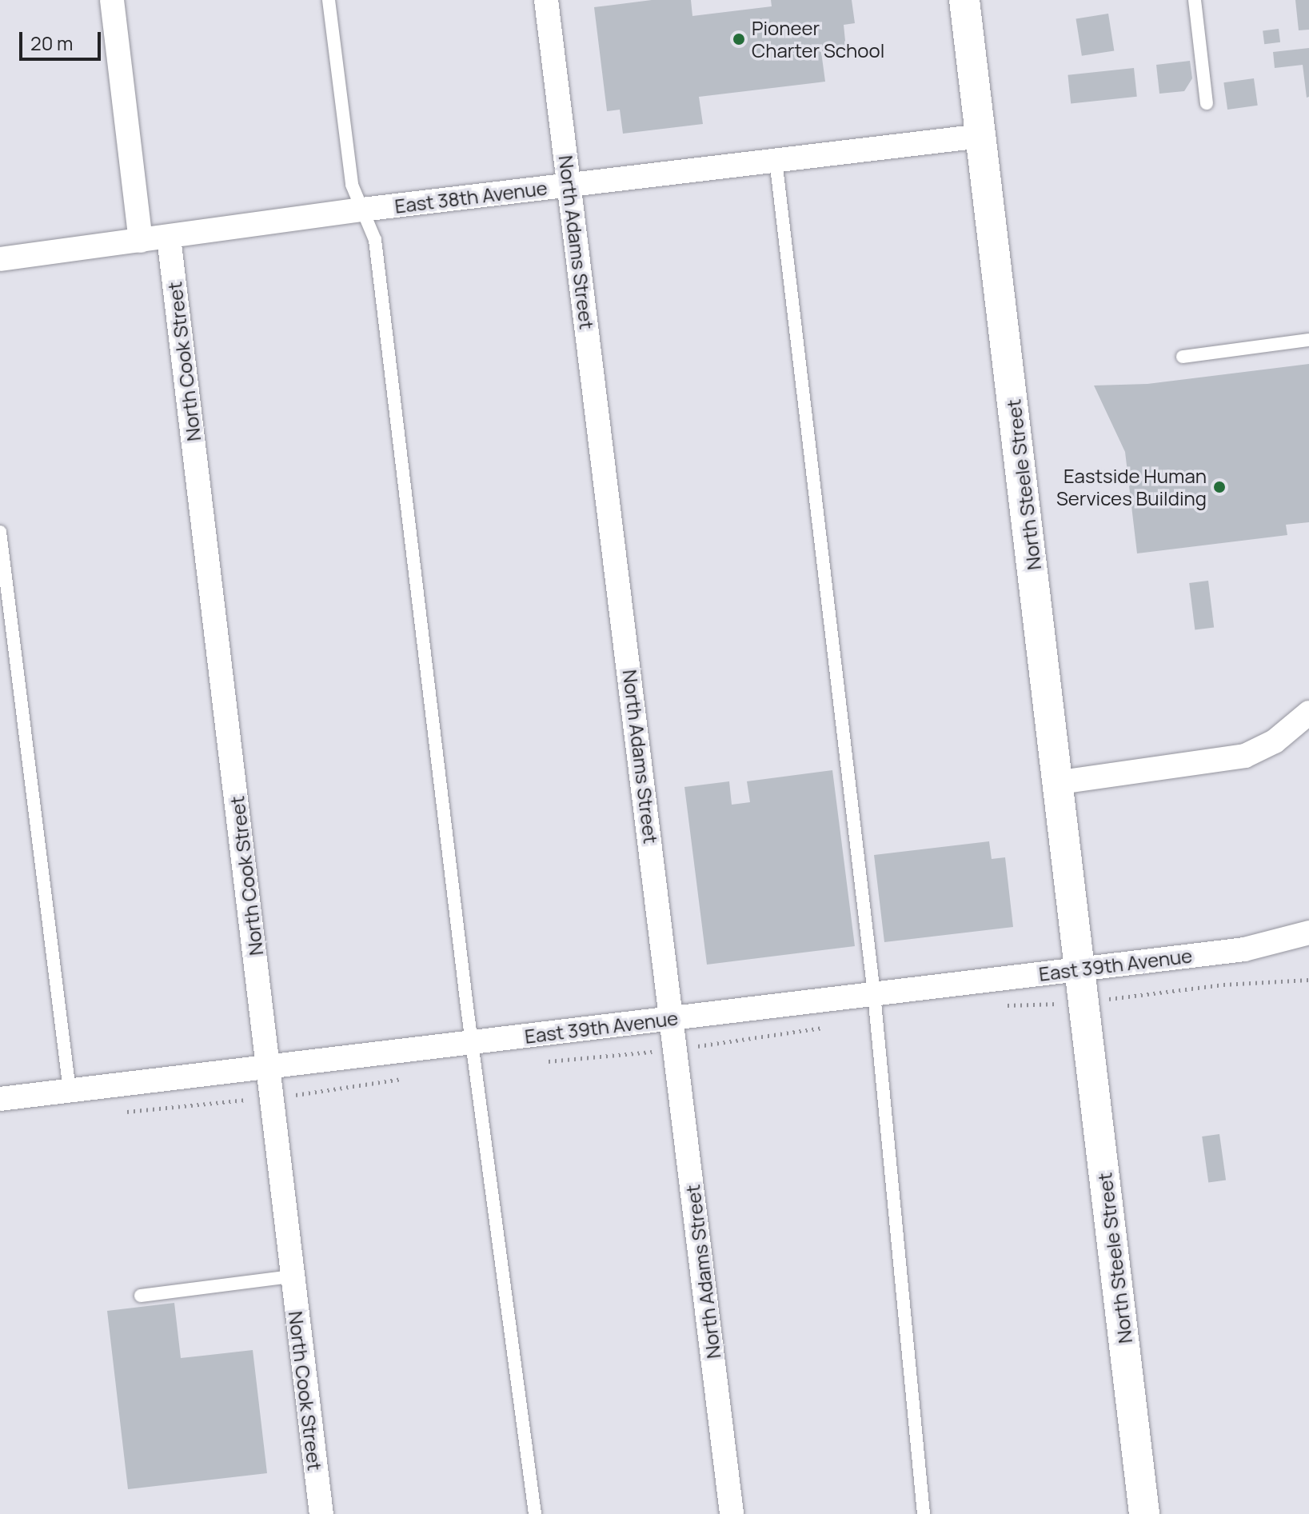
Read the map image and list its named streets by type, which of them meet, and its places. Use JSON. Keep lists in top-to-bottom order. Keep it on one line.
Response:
{"streets":{"street":["East 38th Avenue","North Adams Street","North Cook Street","North Steele Street","East 39th Avenue"]},"crossings":[["East 38th Avenue","North Adams Street"],["East 38th Avenue","North Cook Street"],["East 38th Avenue","North Steele Street"],["North Adams Street","East 39th Avenue"],["North Cook Street","East 39th Avenue"],["North Steele Street","East 39th Avenue"]],"places":["Pioneer Charter School","Eastside Human Services Building"],"scale_bar":"20 m"}
